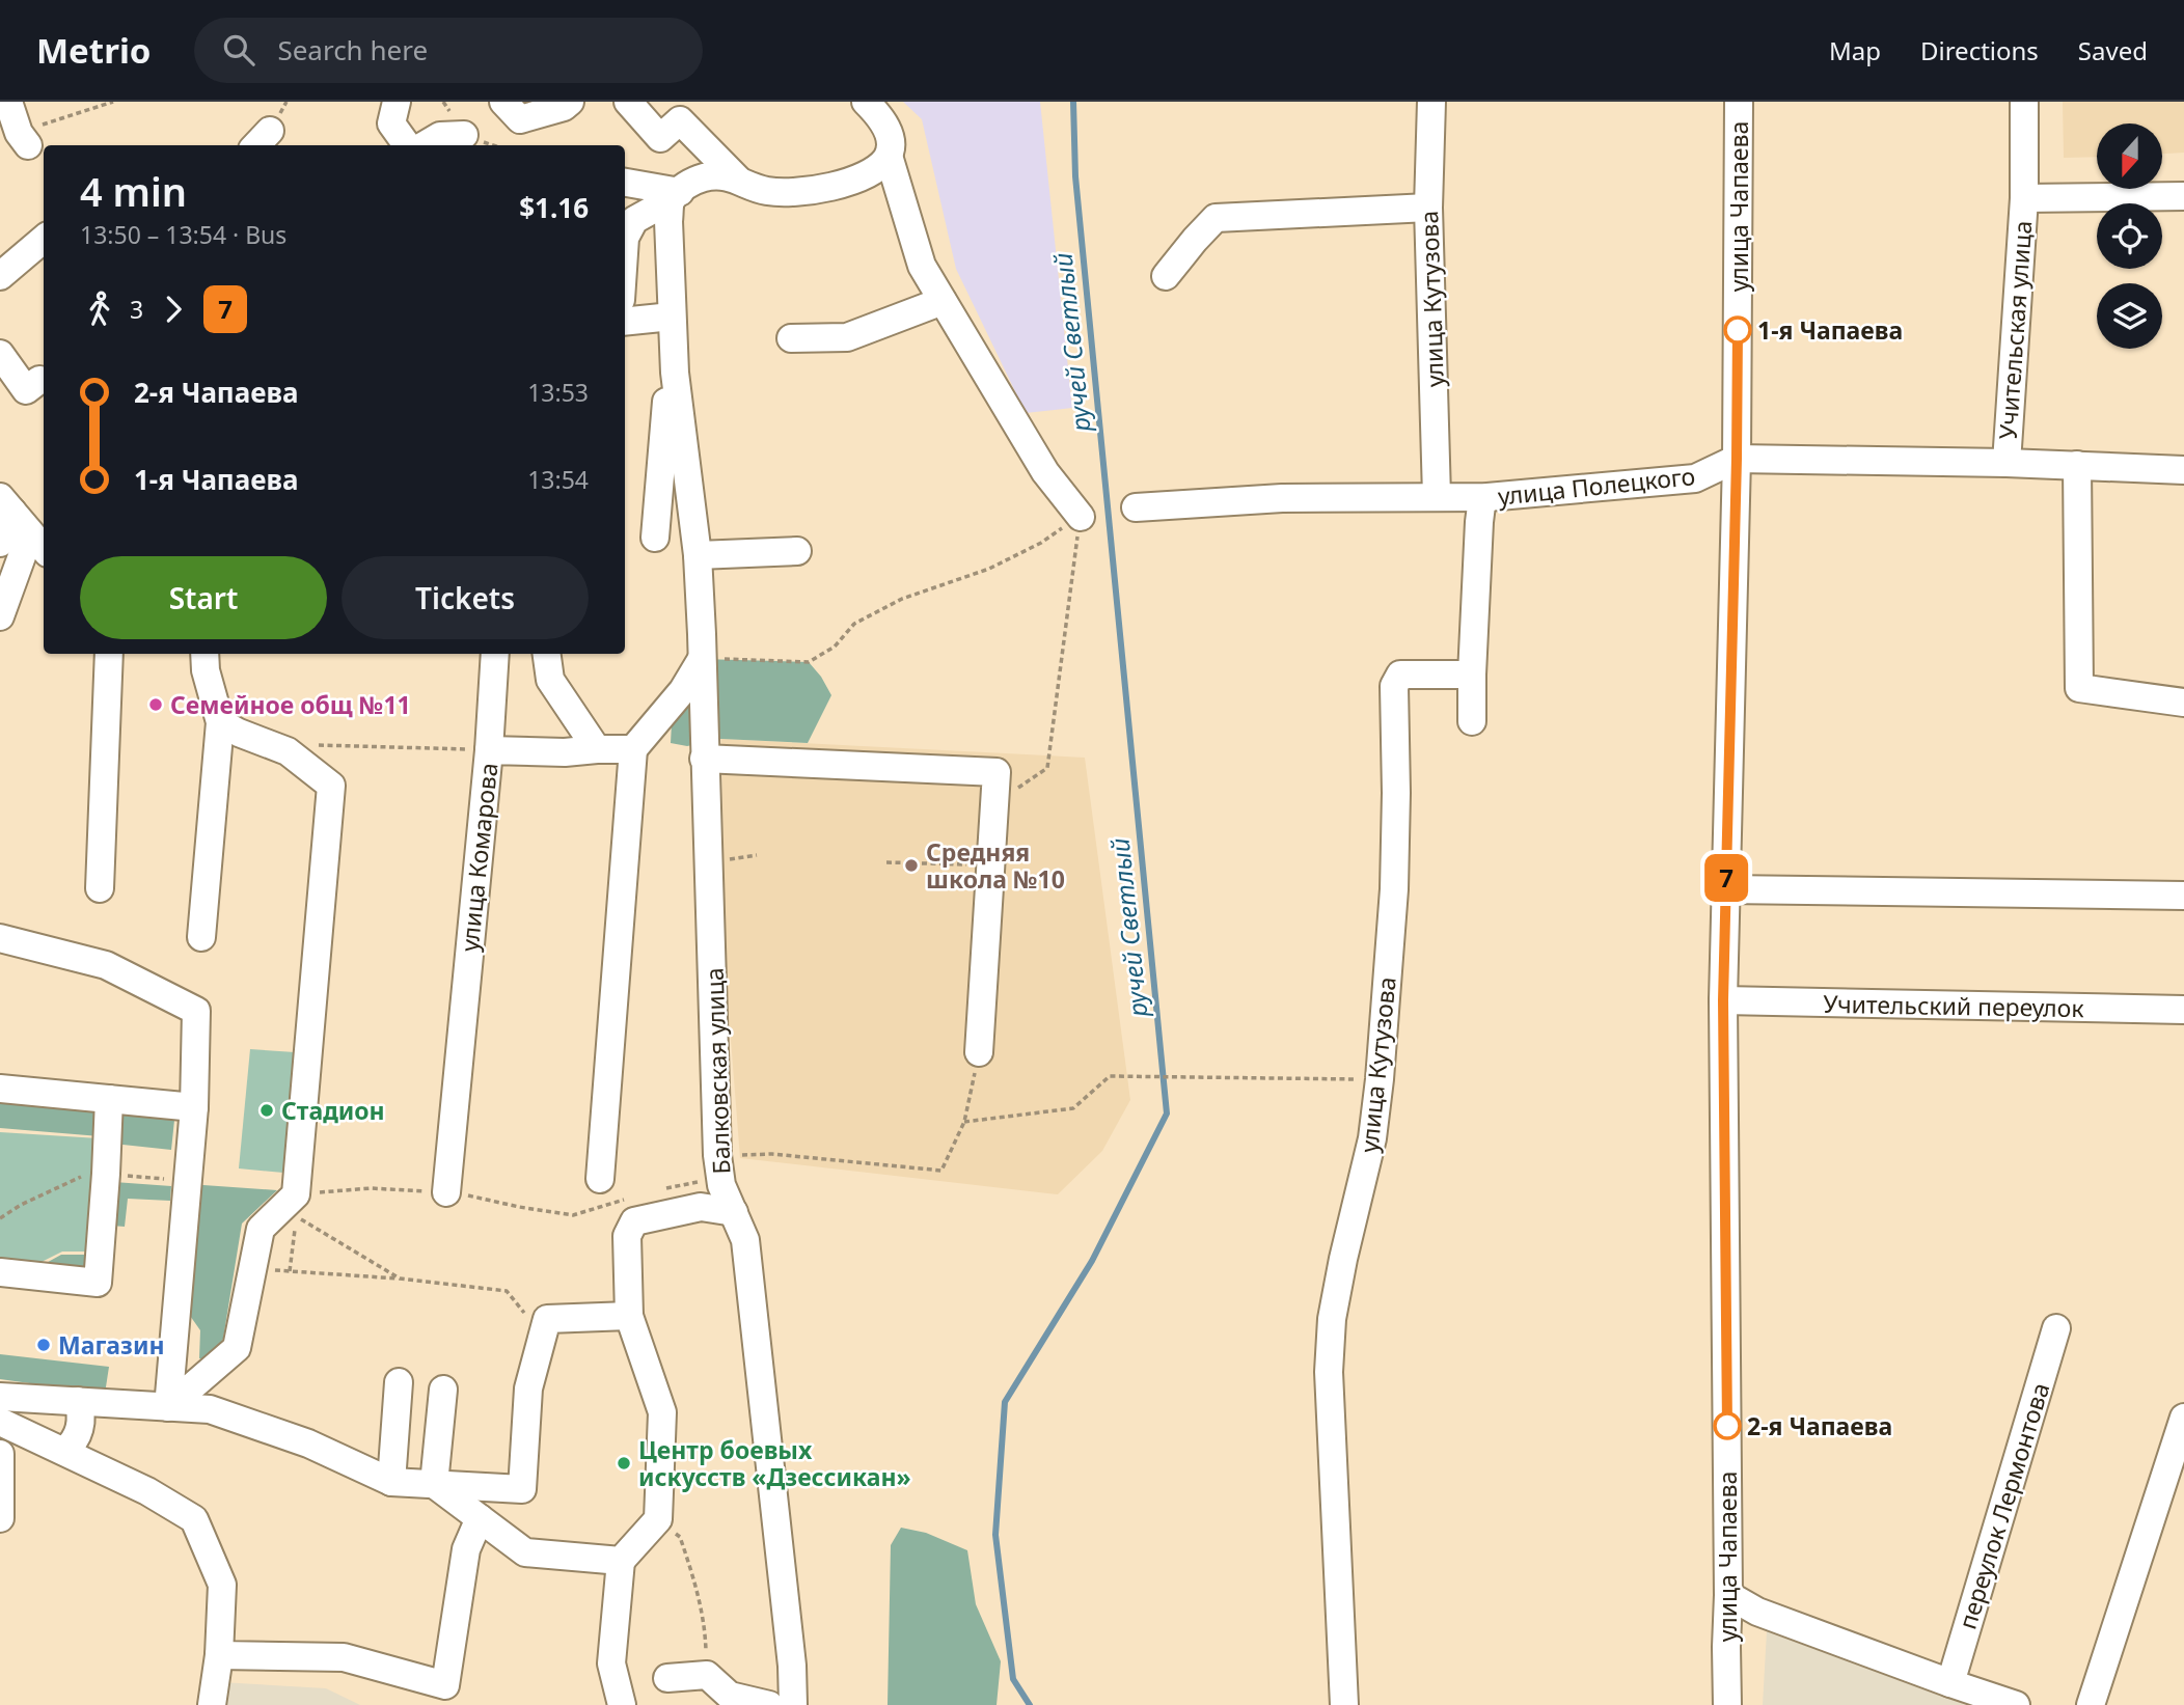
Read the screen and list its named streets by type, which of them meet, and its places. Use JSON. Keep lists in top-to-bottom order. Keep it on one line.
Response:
{"streets":{"street":["улица Чапаева","улица Кутузова","Учительская улица","улица Полецкого","улица Комарова","Учительский переулок","Балковская улица","переулок Лермонтова"]},"crossings":[["улица Чапаева","улица Полецкого"],["улица Чапаева","Учительский переулок"],["улица Кутузова","улица Полецкого"],["Учительская улица","улица Полецкого"]],"water":["ручей Светлый"],"places":["1-я Чапаева","Семейное общ №11","Средняя школа №10","Стадион","Магазин","2-я Чапаева","Центр боевых искусств «Дзессикан»"],"lines":["bus line 7"],"north":"bottom","page":{"header":"Metrio","search":"Search here","nav":["Map","Directions","Saved"],"on_map":"7","heading":["4 min","13:50 – 13:54 · Bus","$1.16"],"legs":["3","7"],"list":[{"name":"2-я Чапаева","value":"13:53"},{"name":"1-я Чапаева","value":"13:54"}],"buttons":["Start","Tickets"]}}
